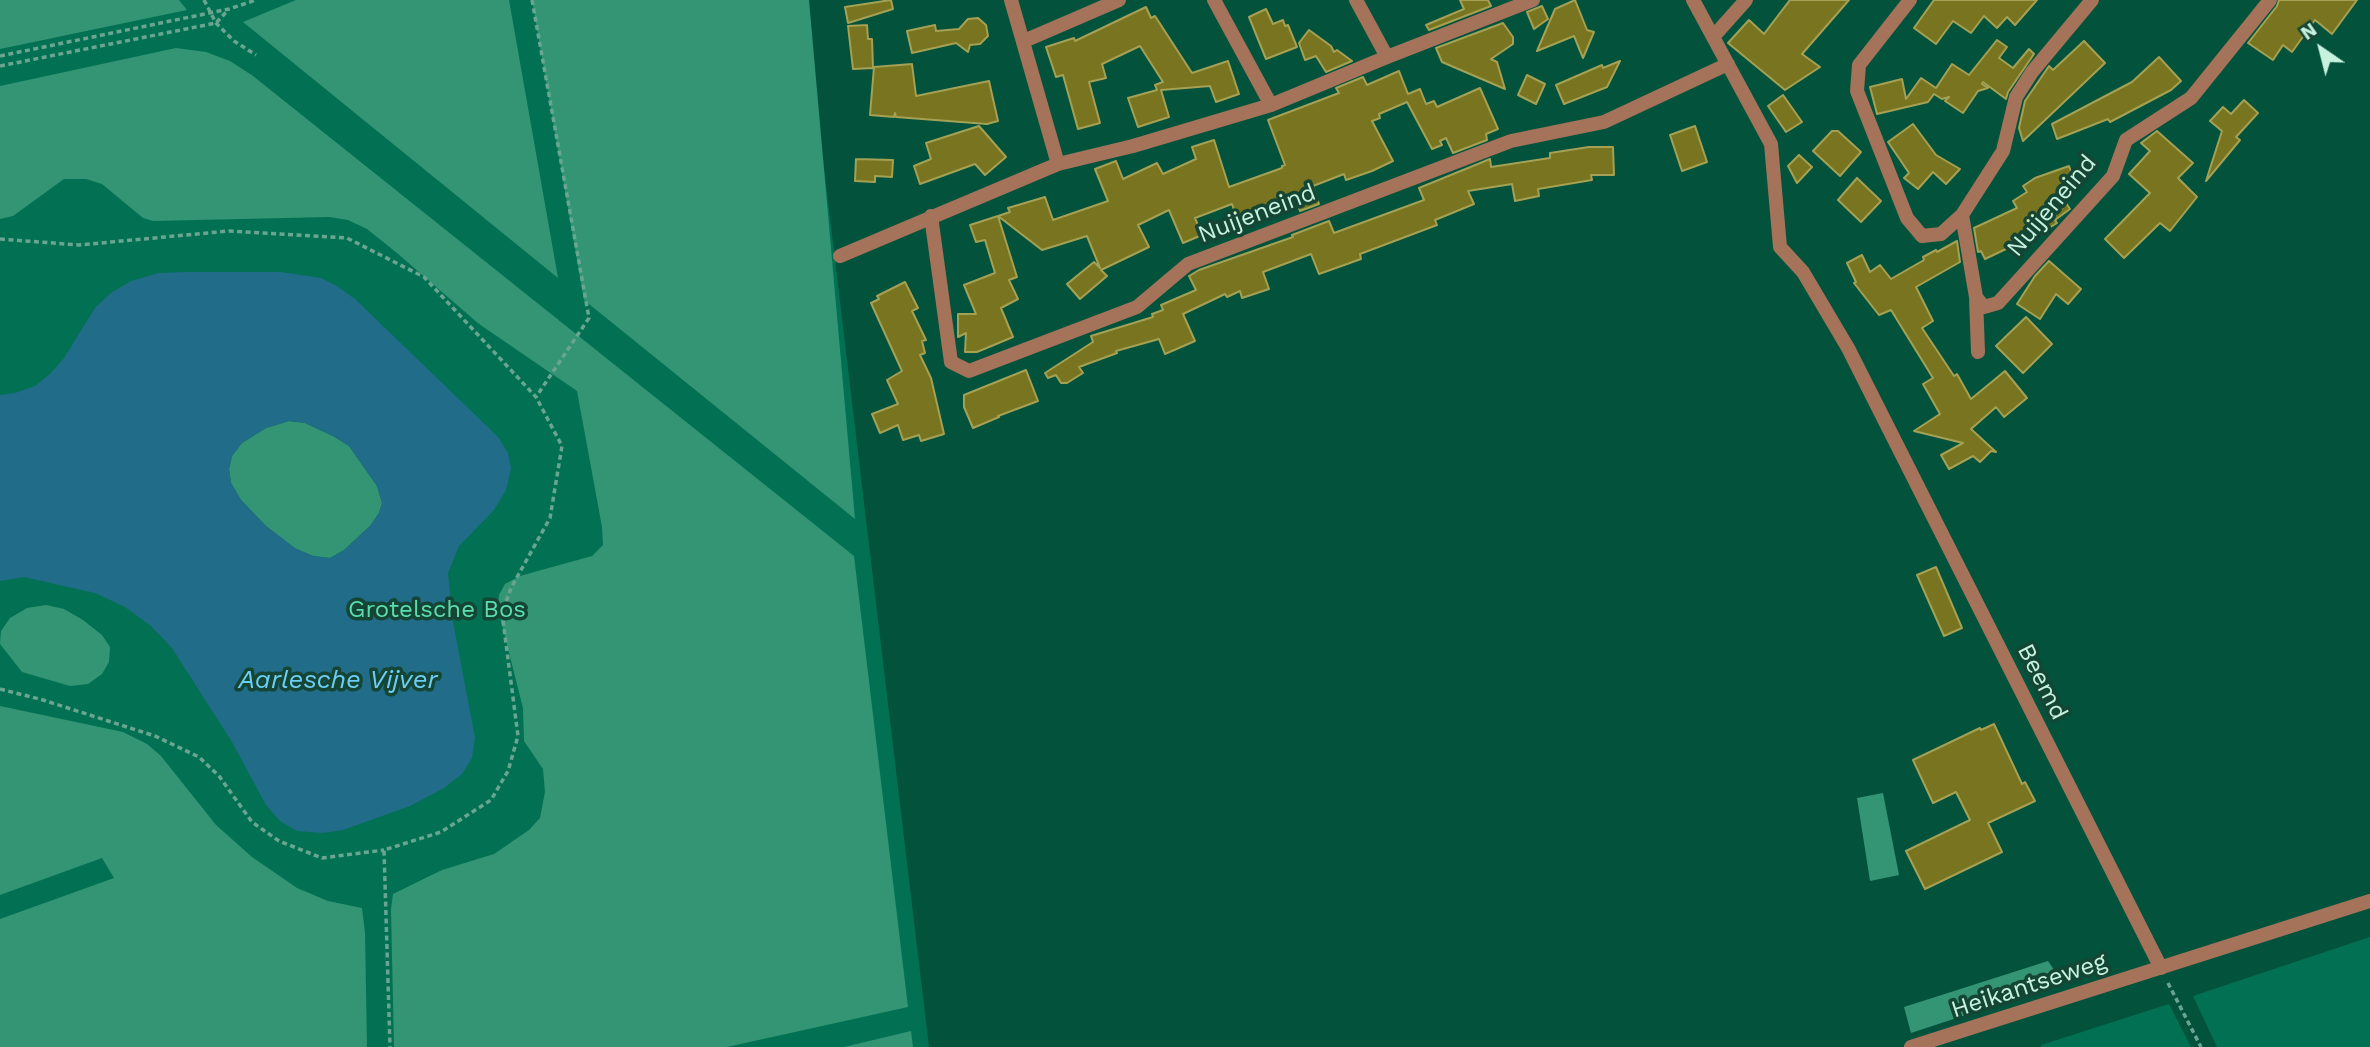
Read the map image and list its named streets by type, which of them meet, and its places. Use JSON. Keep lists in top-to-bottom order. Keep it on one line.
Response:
{"streets":{"street":["Nuijeneind","Beemd","Heikantseweg"]},"crossings":[["Nuijeneind","Beemd"],["Beemd","Heikantseweg"]],"water":["Aarlesche Vijver"],"parks":["Grotelsche Bos"],"north":"top left"}
